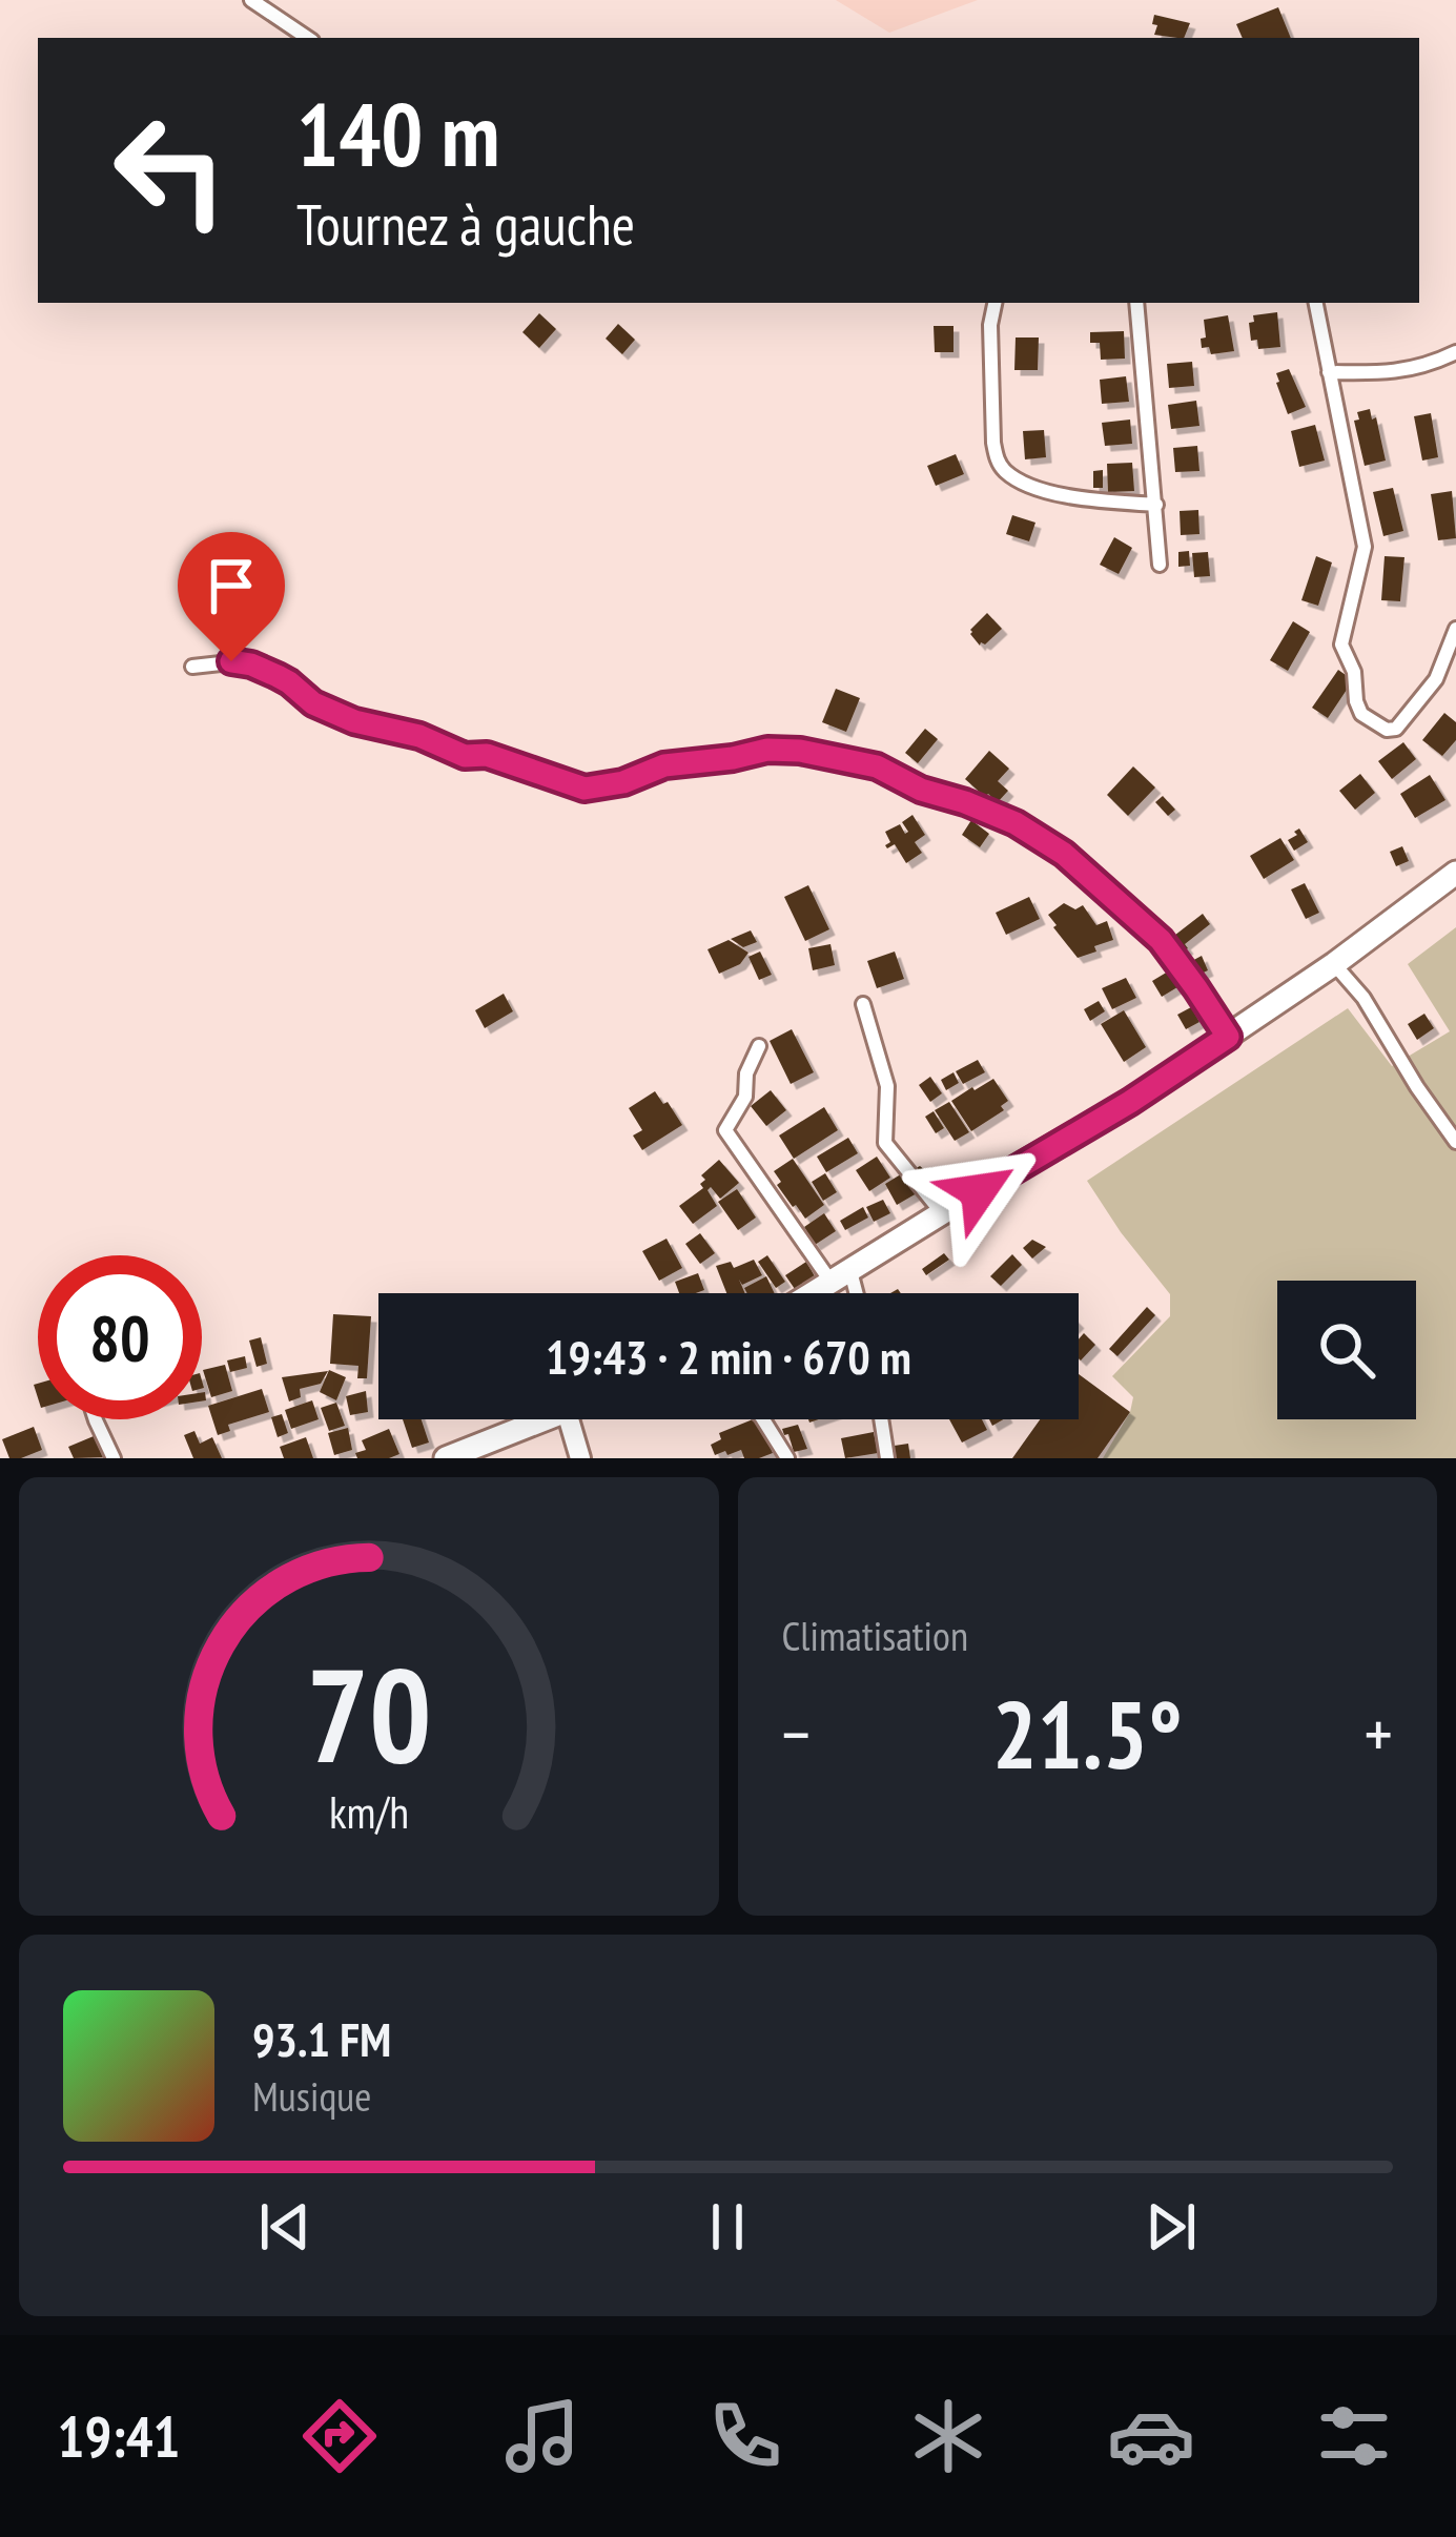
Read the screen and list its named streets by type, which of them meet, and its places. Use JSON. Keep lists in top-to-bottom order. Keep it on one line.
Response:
{"page":{"turn":["140 m","Tournez à gauche"],"limit":"80","trip":"19:43 · 2 min · 670 m","tile":"Climatisation","heat":["−","21.5°","+"],"song":["93.1 FM","Musique"],"tabs":"19:41","gauge":["70","km/h"]}}
